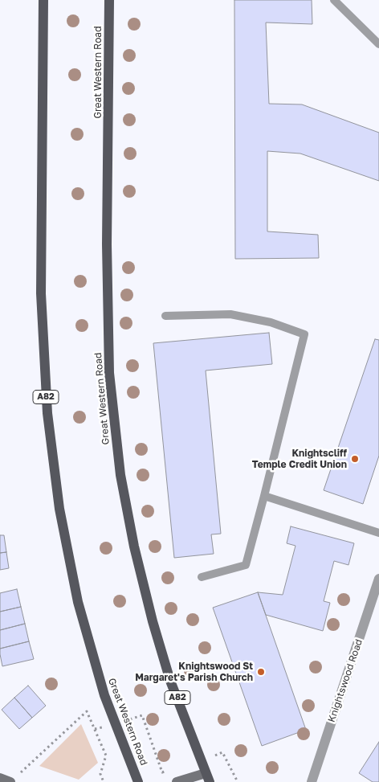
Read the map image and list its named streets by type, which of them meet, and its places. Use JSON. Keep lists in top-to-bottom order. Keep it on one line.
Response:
{"streets":{"main road":["Great Western Road","A82"],"street":["Knightswood Road"]},"places":["Knightscliff Temple Credit Union","Knightswood St Margaret's Parish Church"]}
